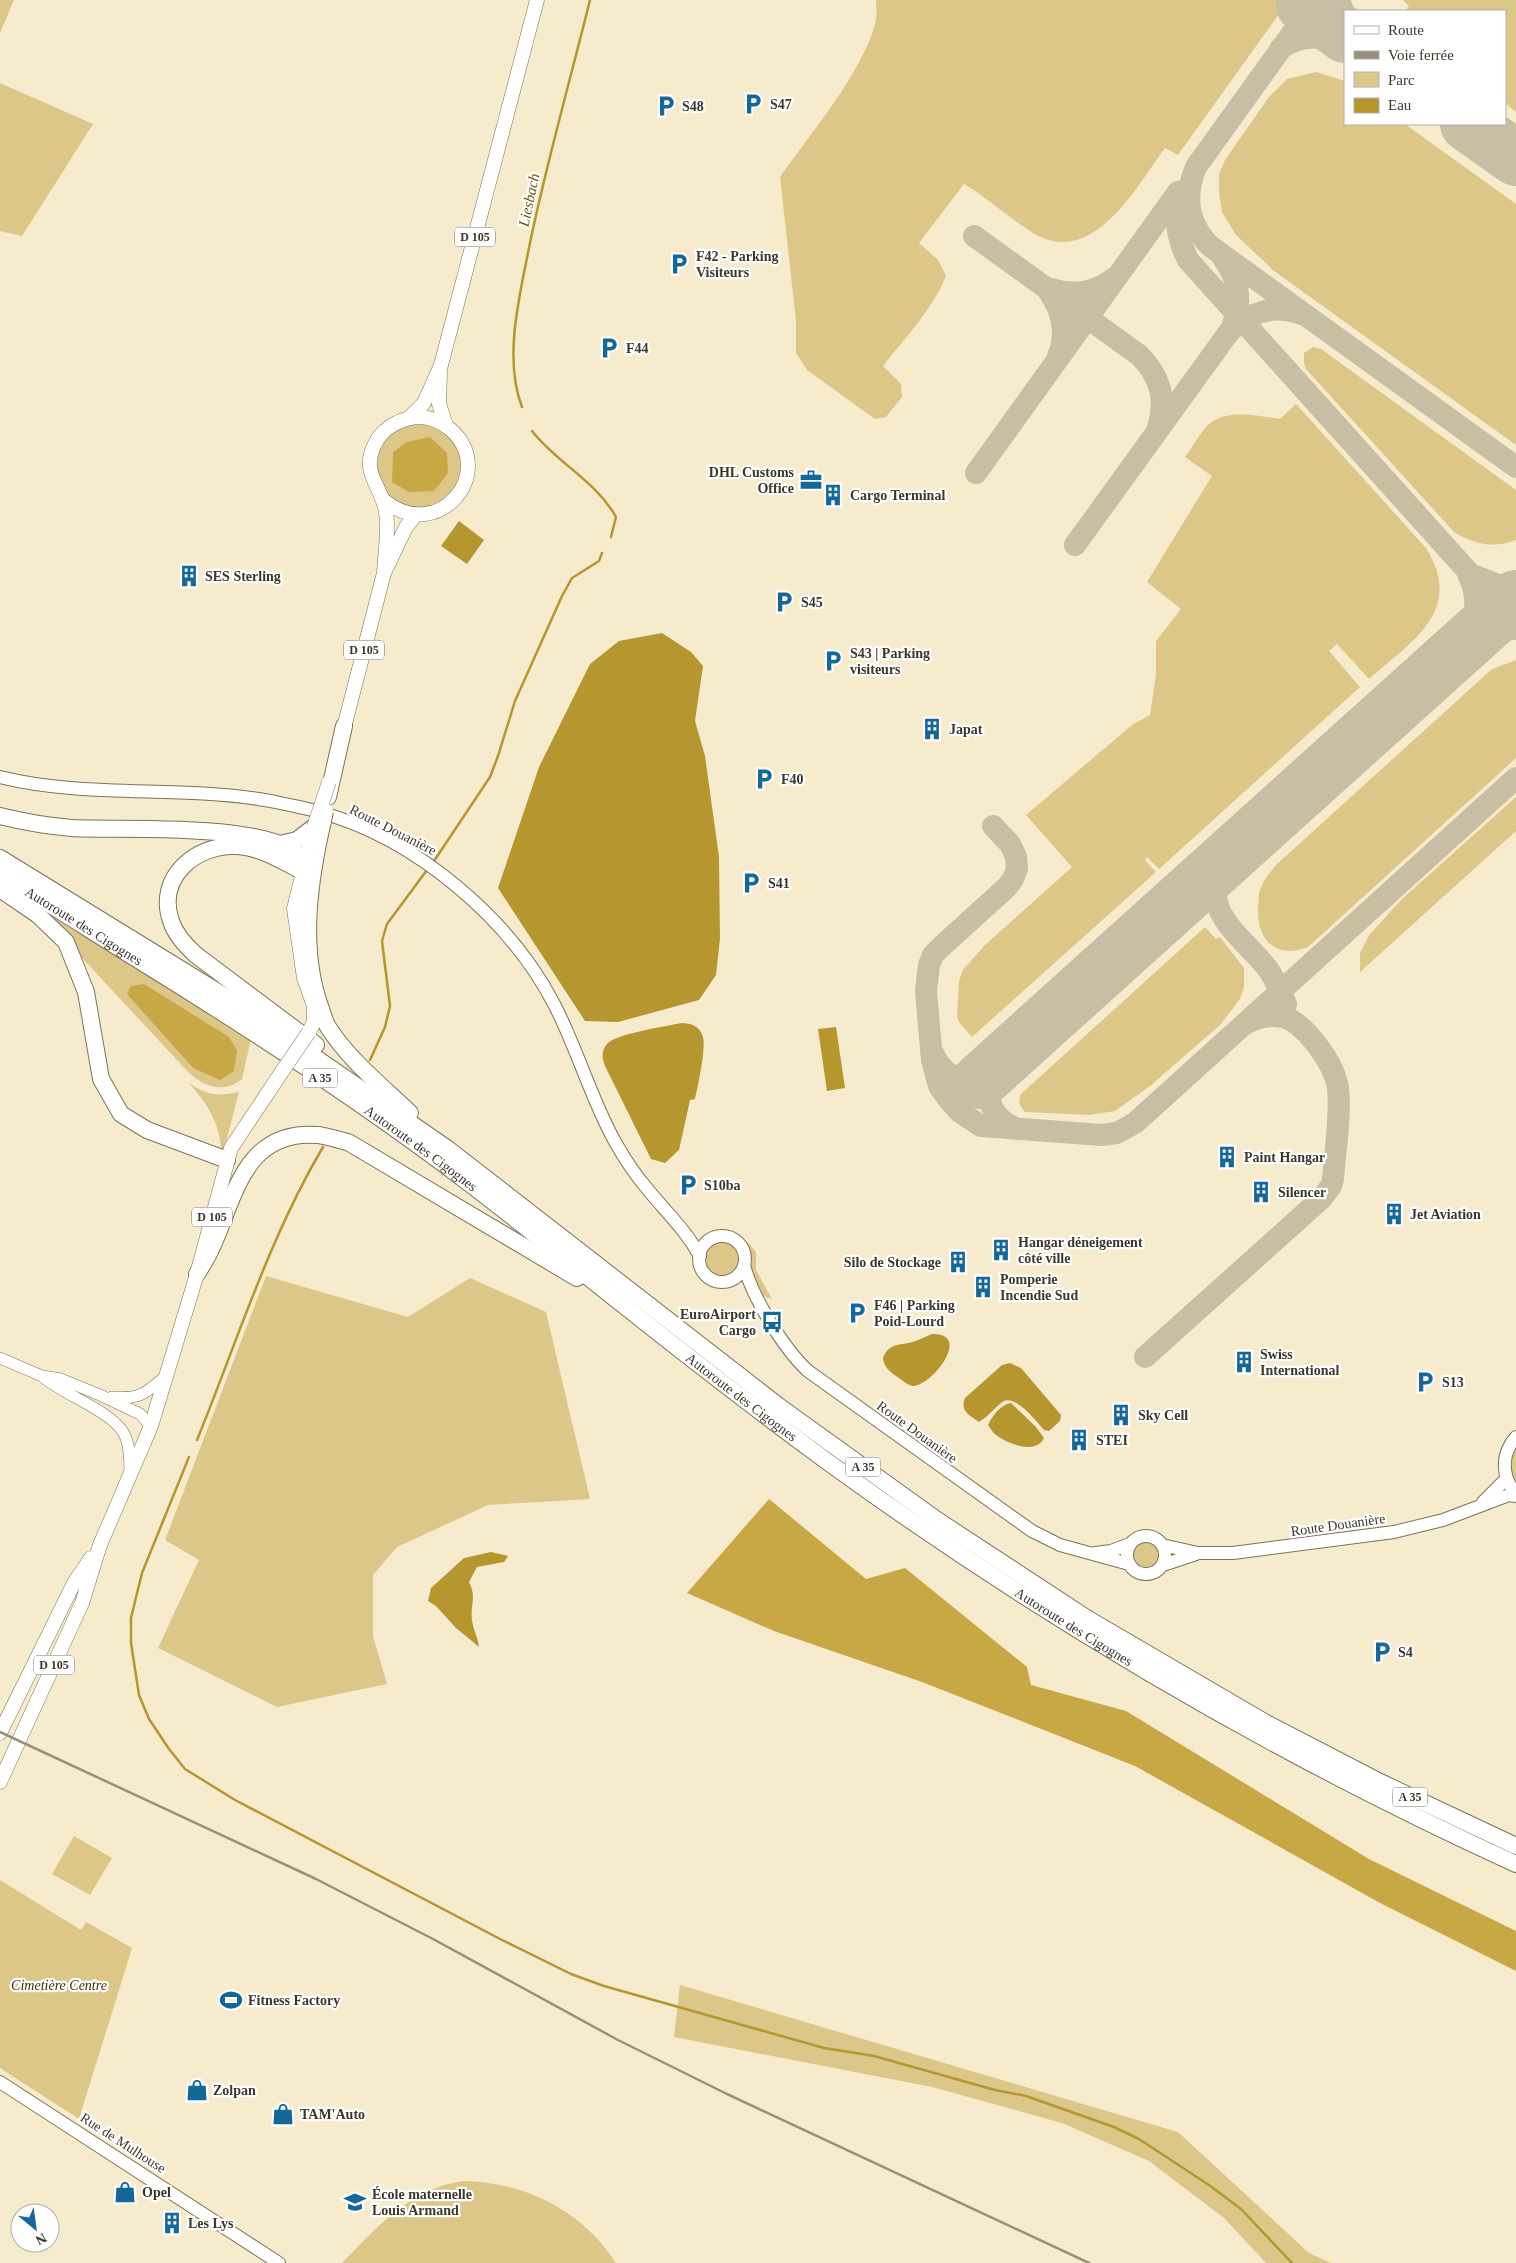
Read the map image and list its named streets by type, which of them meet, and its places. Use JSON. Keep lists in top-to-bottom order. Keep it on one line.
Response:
{"streets":{"highway":["Autoroute des Cigognes","A 35"],"main road":["D 105","Route Douanière","Rue de Mulhouse"]},"water":["Liesbach"],"parks":["Cimetière Centre"],"places":{"parking":["S47","S48","F42 - Parking Visiteurs","F44","S45","S43 | Parking visiteurs","F40","S41","S10ba","F46 | Parking Poid-Lourd","S13","S4"],"office":["DHL Customs Office"],"building":["Cargo Terminal","SES Sterling","Japat","Paint Hangar","Silencer","Jet Aviation","Hangar déneigement côté ville","Silo de Stockage","Pomperie Incendie Sud","Swiss International","Sky Cell","STEI","Les Lys"],"bus stop":["EuroAirport Cargo"],"sports":["Fitness Factory"],"shop":["Zolpan","TAM'Auto","Opel"],"school or university":["École maternelle Louis Armand"]},"legend":["Route","Voie ferrée","Parc","Eau"],"north":"bottom right"}
